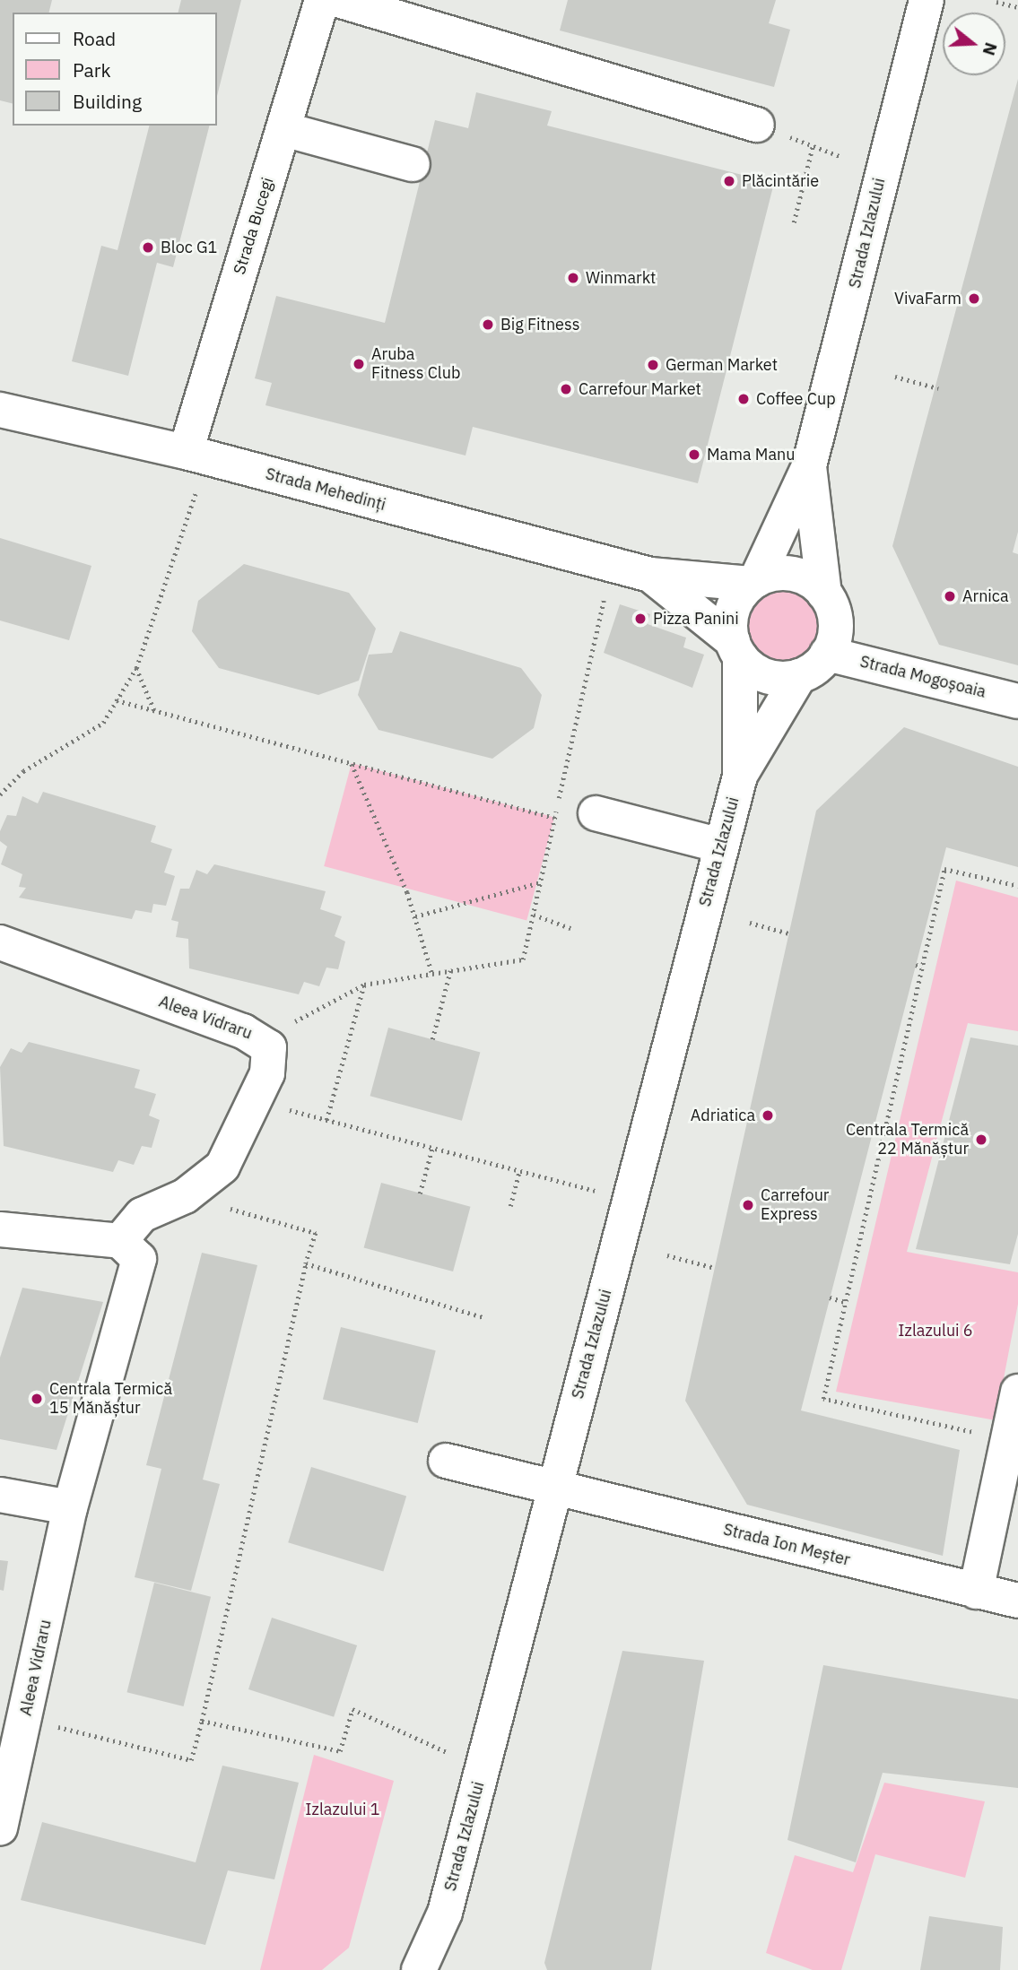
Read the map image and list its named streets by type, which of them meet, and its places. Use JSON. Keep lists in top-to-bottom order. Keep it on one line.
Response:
{"streets":{"main road":["Strada Bucegi","Strada Izlazului","Strada Mehedinți","Strada Mogoșoaia","Aleea Vidraru","Strada Ion Meșter"]},"crossings":[["Strada Bucegi","Strada Mehedinți"],["Strada Izlazului","Strada Mehedinți"],["Strada Izlazului","Strada Mogoșoaia"],["Strada Izlazului","Strada Ion Meșter"],["Strada Mehedinți","Strada Mogoșoaia"]],"parks":["Izlazului 6","Izlazului 1"],"places":["Plăcintărie","Bloc G1","Winmarkt","VivaFarm","Big Fitness","Aruba Fitness Club","German Market","Carrefour Market","Coffee Cup","Mama Manu","Arnica","Pizza Panini","Adriatica","Centrala Termică 22 Mănăștur","Carrefour Express","Centrala Termică 15 Mănăștur"],"legend":["Road","Park","Building"],"north":"right"}
